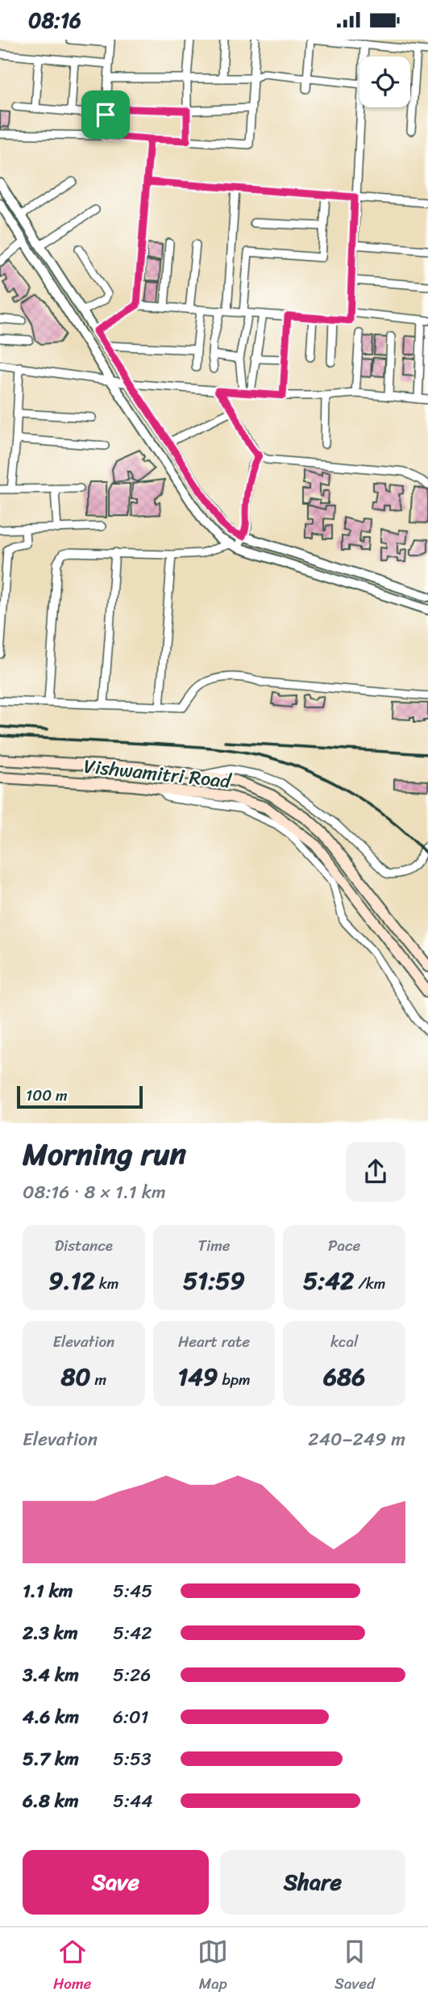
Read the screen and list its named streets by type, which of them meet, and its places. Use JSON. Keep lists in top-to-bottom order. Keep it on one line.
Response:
{"streets":{"main road":["Vishwamitri Road"]},"scale_bar":"100 m","page":{"status":"08:16","scale":"100 m","heading":["Morning run","08:16 · 8 × 1.1 km"],"stats":[["Distance","9.12 km"],["Time","51:59"],["Pace","5:42 /km"],["Elevation","80 m"],["Heart rate","149 bpm"],["kcal","686"]],"chart":["Elevation","240–249 m"],"list":[{"name":"1.1 km","note":"5:45"},{"name":"2.3 km","note":"5:42"},{"name":"3.4 km","note":"5:26"},{"name":"4.6 km","note":"6:01"},{"name":"5.7 km","note":"5:53"},{"name":"6.8 km","note":"5:44"}],"buttons":["Save","Share"],"tabs":["Home","Map","Saved"]}}
